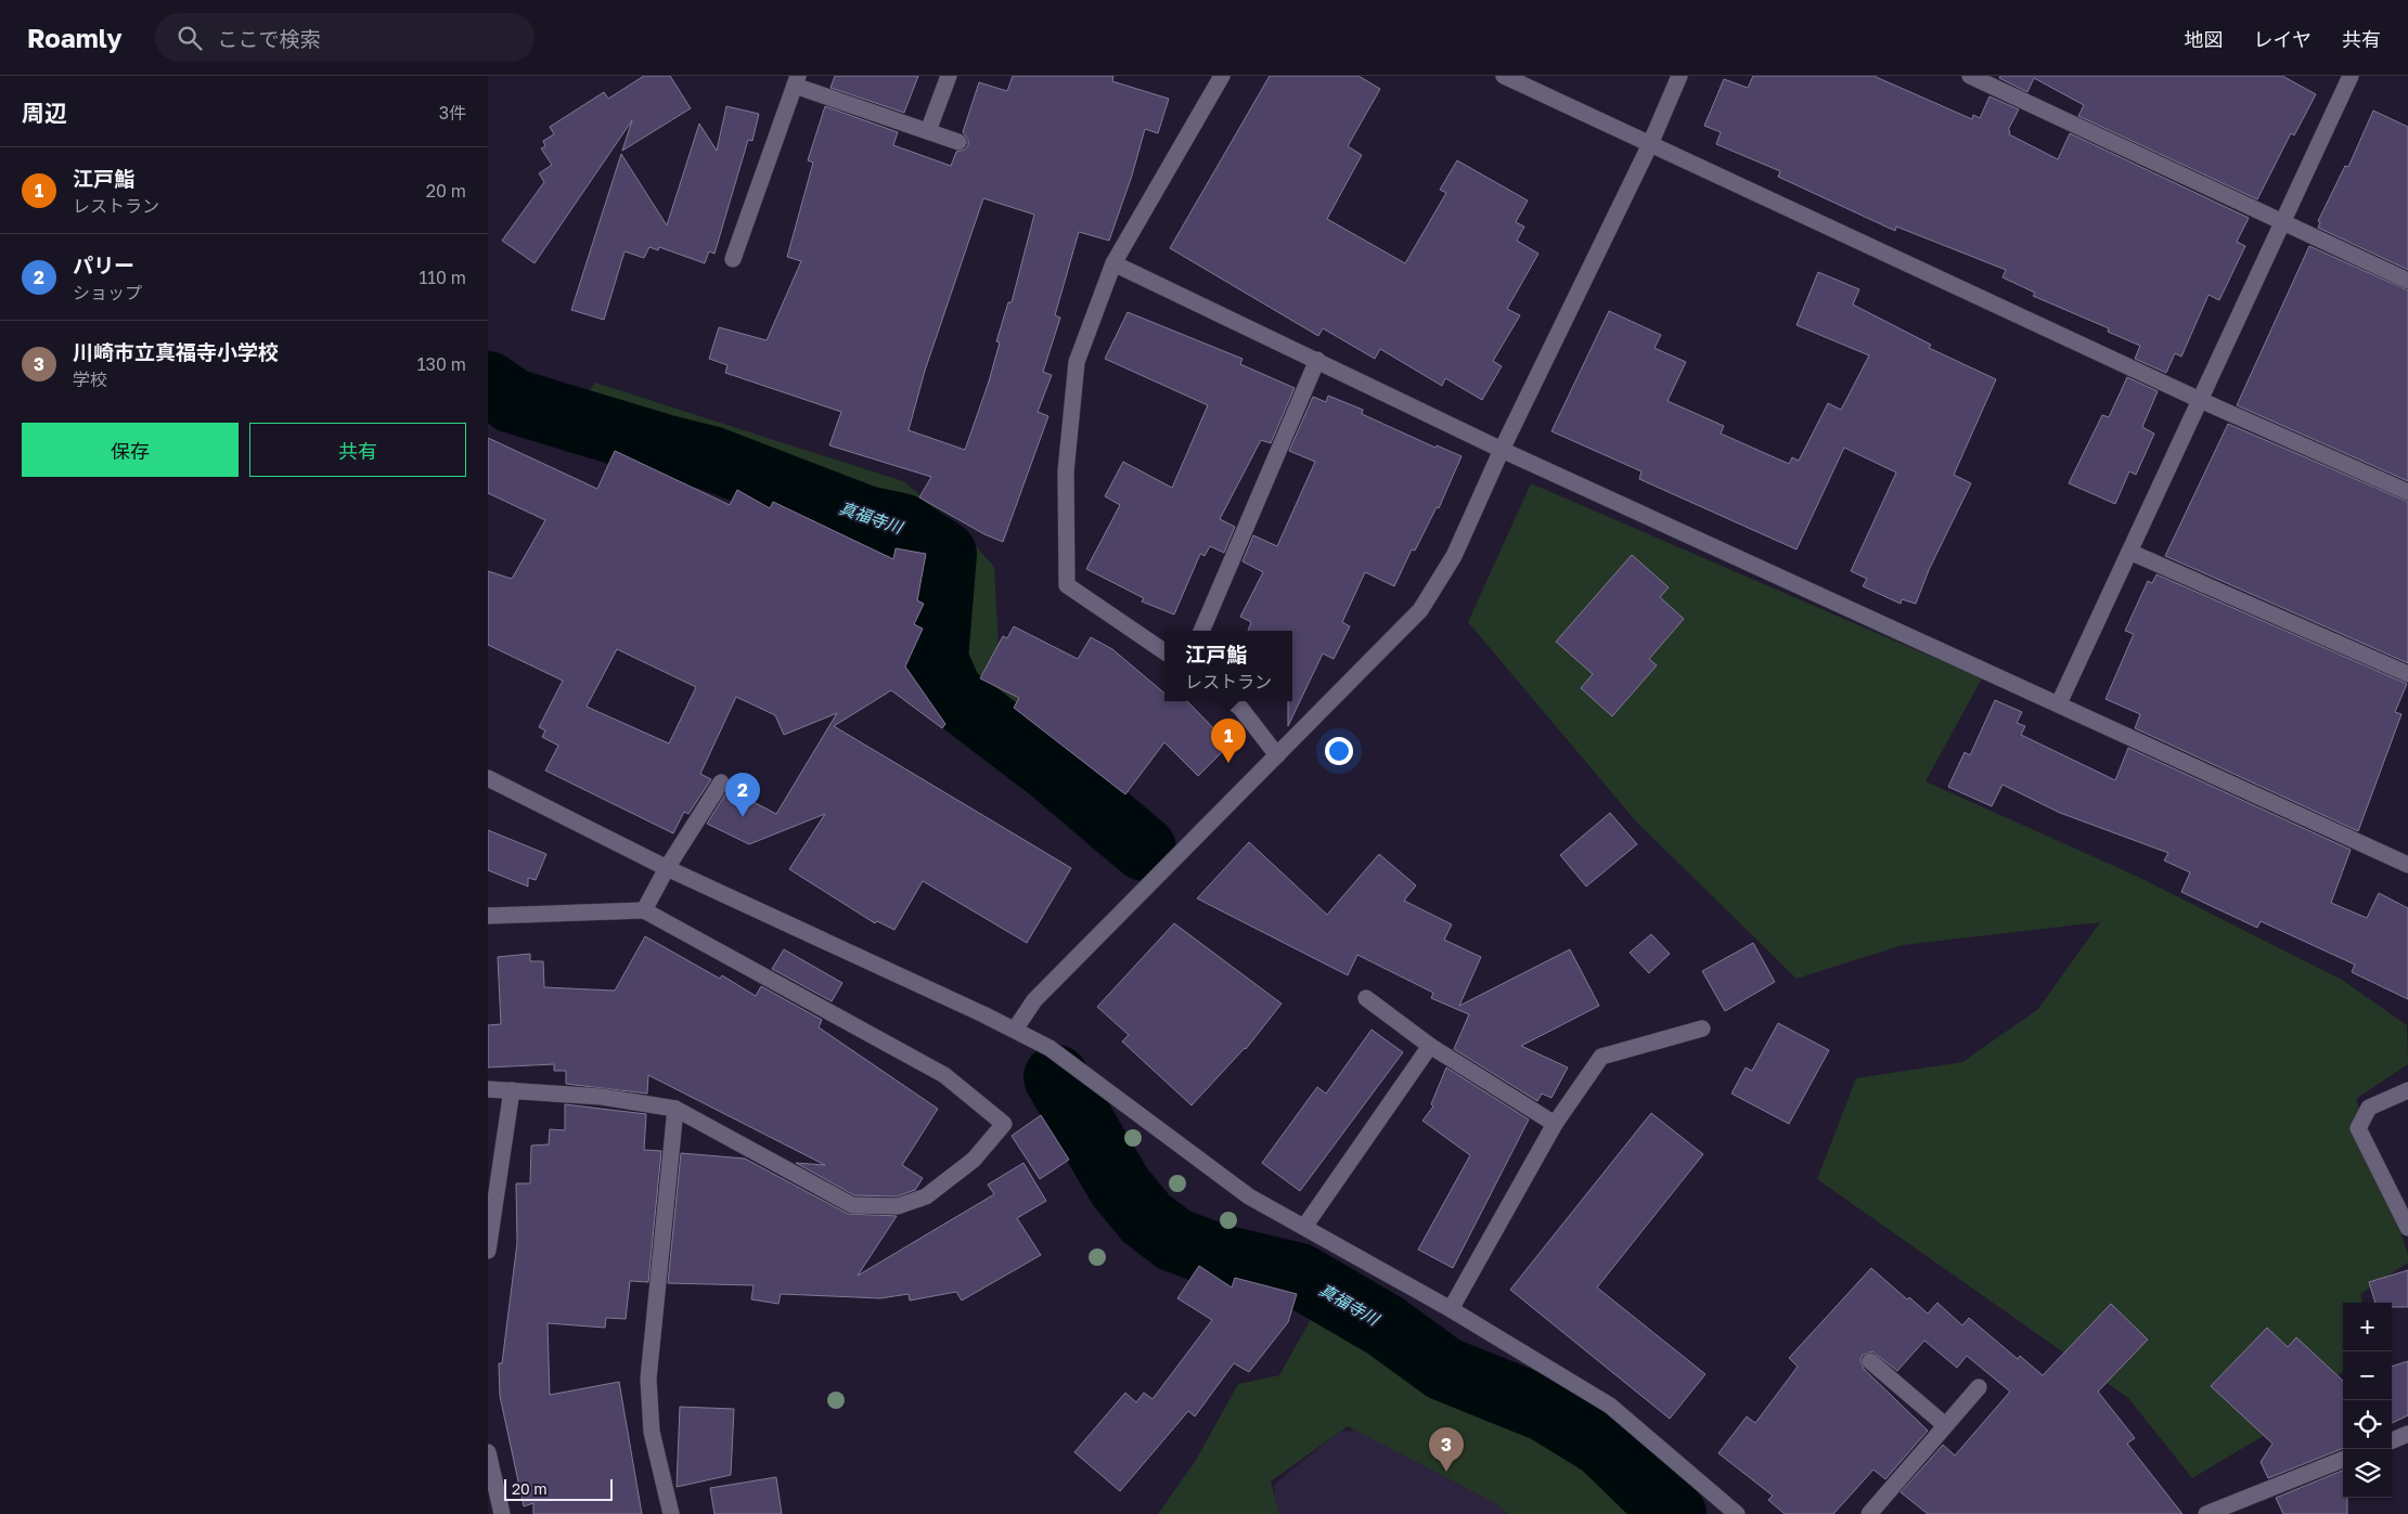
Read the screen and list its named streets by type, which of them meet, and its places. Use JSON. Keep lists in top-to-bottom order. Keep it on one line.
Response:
{"water":["真福寺川"],"scale_bar":"20 m","page":{"header":"Roamly","search":"ここで検索","nav":["地図","レイヤ","共有"],"heading":["周辺","3件"],"list":[{"mark":"1","name":"江戸鮨","note":"レストラン","value":"20 m"},{"mark":"2","name":"パリー","note":"ショップ","value":"110 m"},{"mark":"3","name":"川崎市立真福寺小学校","note":"学校","value":"130 m"}],"buttons":["保存","共有"],"popup":["江戸鮨","レストラン"],"pins":["1","2","3"],"map_buttons":["+","−"],"scale":"20 m"}}
